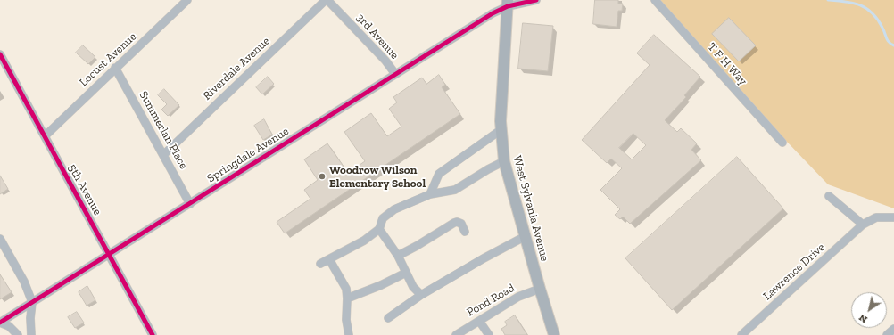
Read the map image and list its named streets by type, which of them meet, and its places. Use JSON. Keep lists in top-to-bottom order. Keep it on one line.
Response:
{"streets":{"main road":["West Sylvania Avenue"],"street":["3rd Avenue","Locust Avenue","T F H Way","Riverdale Avenue","Summerlan Place","Springdale Avenue","5th Avenue","Lawrence Drive","Pond Road"]},"crossings":[["3rd Avenue","Riverdale Avenue"],["3rd Avenue","Springdale Avenue"],["Locust Avenue","Summerlan Place"],["Locust Avenue","5th Avenue"],["Riverdale Avenue","Summerlan Place"],["Summerlan Place","Springdale Avenue"],["Springdale Avenue","5th Avenue"],["Springdale Avenue","West Sylvania Avenue"],["West Sylvania Avenue","Pond Road"]],"places":["Woodrow Wilson Elementary School"],"north":"bottom left"}
